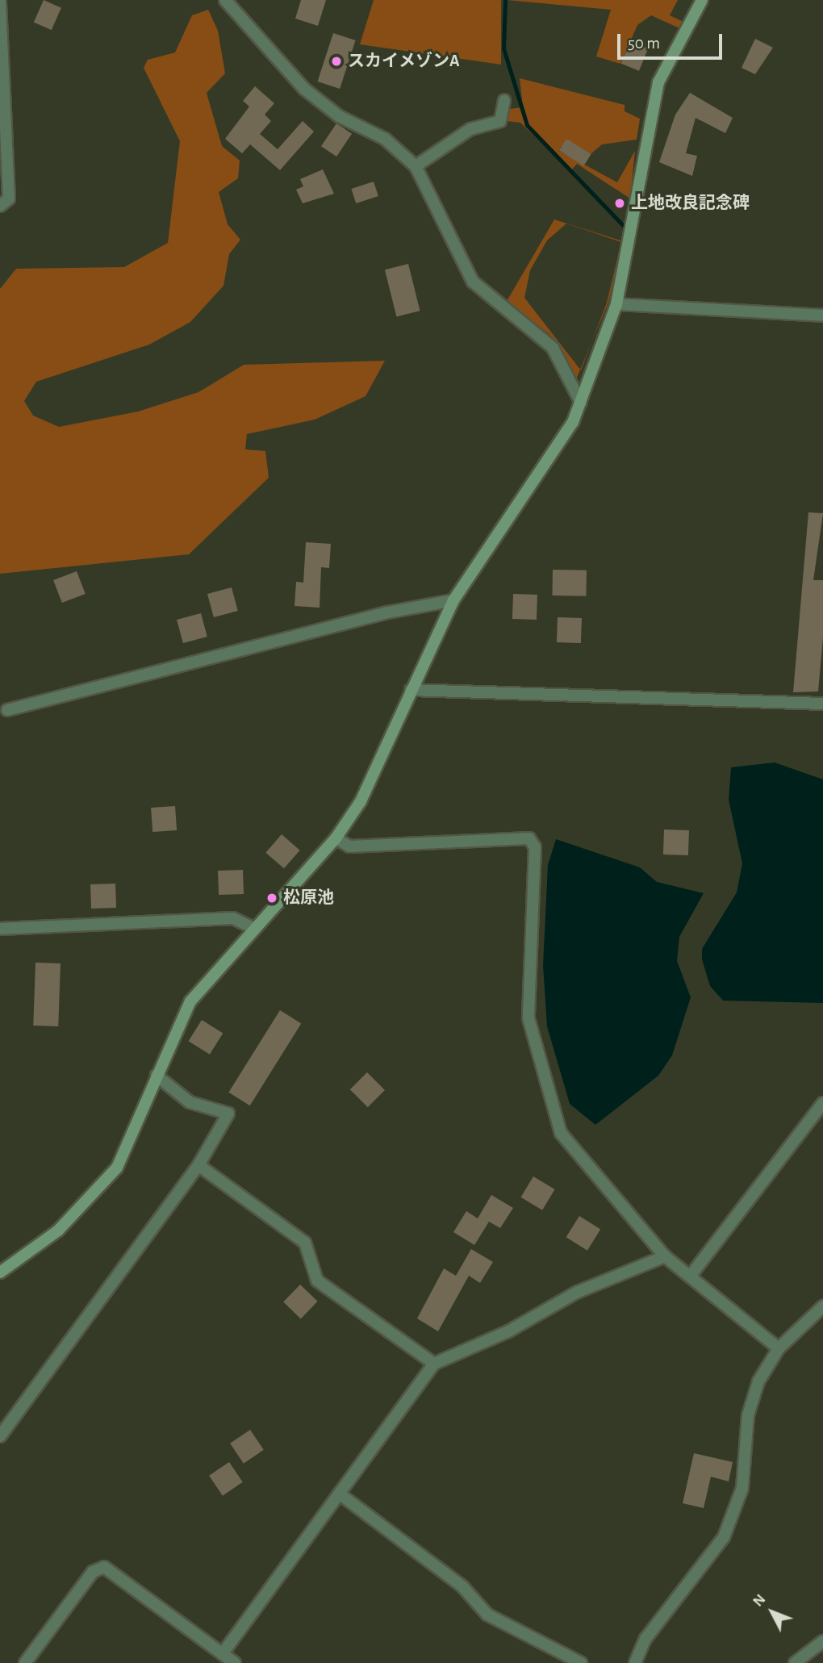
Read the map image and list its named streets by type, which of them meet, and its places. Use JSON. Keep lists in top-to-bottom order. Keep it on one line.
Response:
{"places":["スカイメゾンA","上地改良記念碑","松原池"],"scale_bar":"50 m","north":"top left"}
